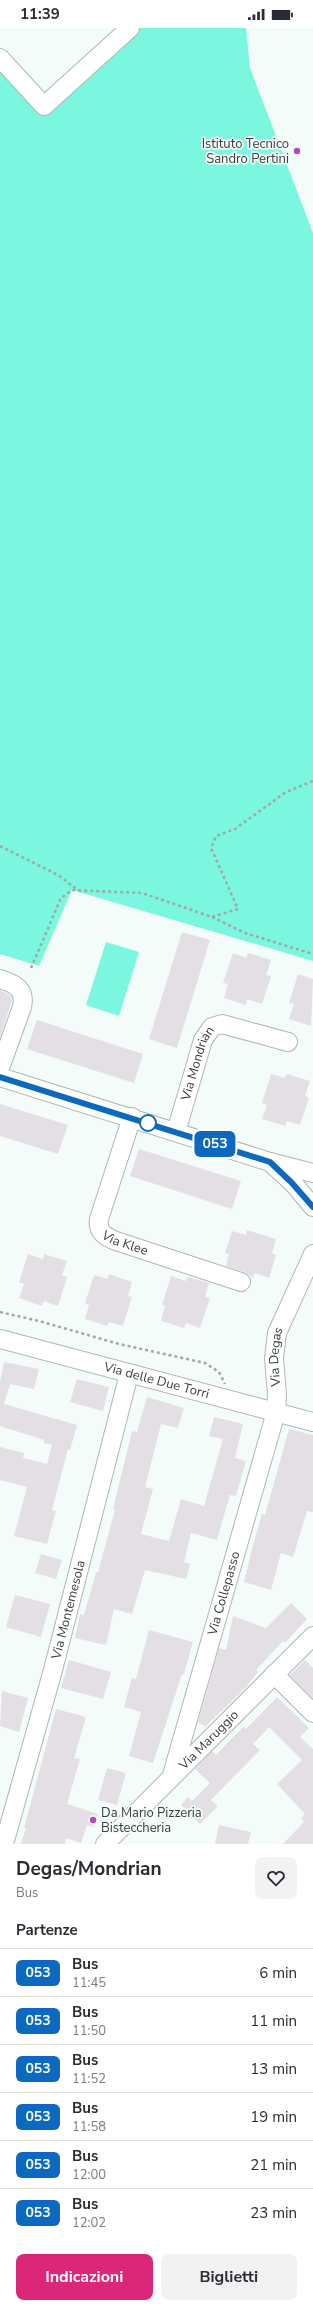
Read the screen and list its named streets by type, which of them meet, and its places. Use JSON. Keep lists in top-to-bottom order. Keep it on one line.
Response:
{"streets":{"street":["Via Mondrian","Via Klee","Via Degas","Via delle Due Torri","Via Collepasso","Via Montemesola","Via Maruggio"]},"crossings":[["Via Degas","Via delle Due Torri"],["Via Degas","Via Collepasso"],["Via delle Due Torri","Via Collepasso"],["Via delle Due Torri","Via Montemesola"],["Via Collepasso","Via Maruggio"]],"places":["Istituto Tecnico Sandro Pertini","Da Mario Pizzeria Bisteccheria"],"lines":["bus line 053"],"page":{"status":"11:39","on_map":"053","heading":[["Degas/Mondrian","Bus"],"Partenze"],"list":[{"mark":"053","name":"Bus","note":"11:45","value":"6 min"},{"mark":"053","name":"Bus","note":"11:50","value":"11 min"},{"mark":"053","name":"Bus","note":"11:52","value":"13 min"},{"mark":"053","name":"Bus","note":"11:58","value":"19 min"},{"mark":"053","name":"Bus","note":"12:00","value":"21 min"},{"mark":"053","name":"Bus","note":"12:02","value":"23 min"}],"buttons":["Indicazioni","Biglietti"]}}
